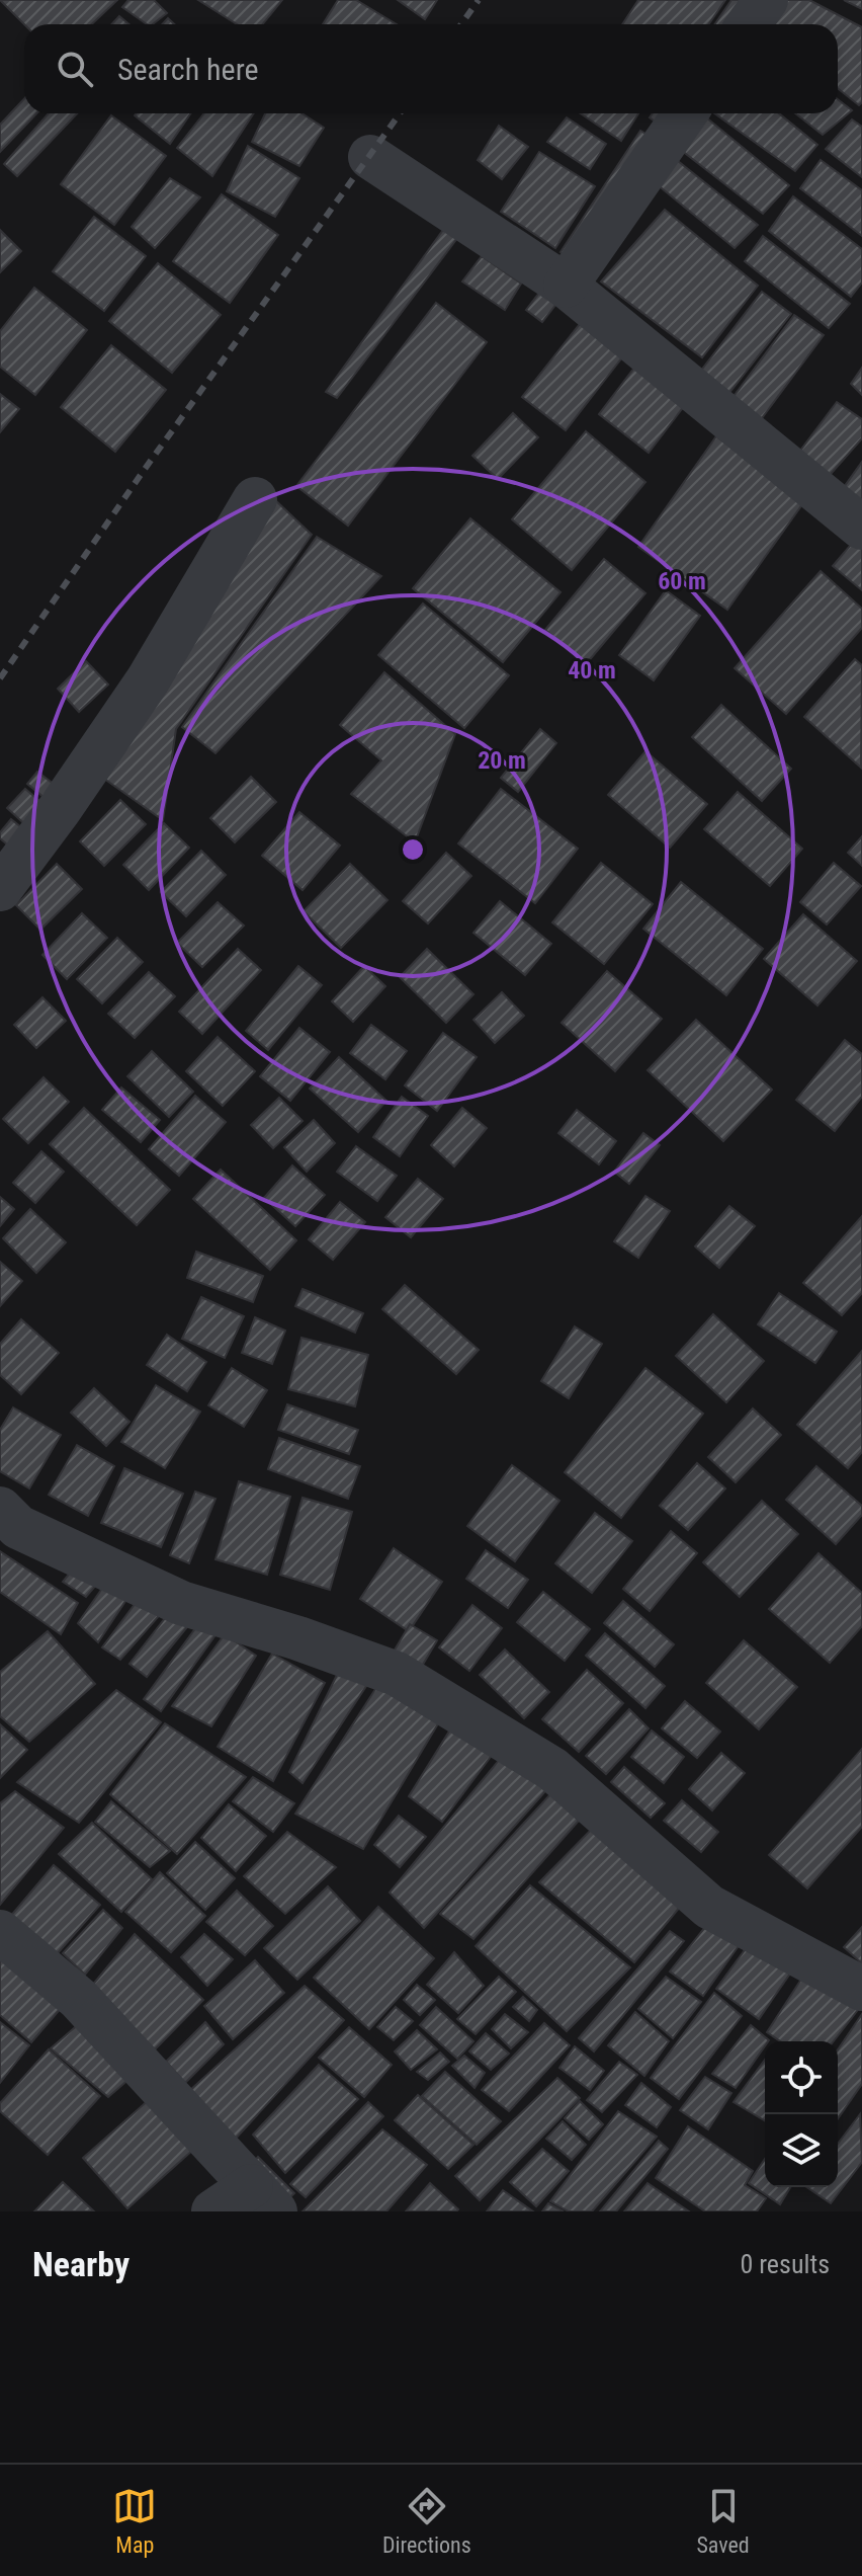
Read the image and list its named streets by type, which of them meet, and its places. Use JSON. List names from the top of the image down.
{
  "page": {
    "search": "Search here",
    "heading": ["Nearby", "0 results"],
    "nav": ["Map", "Directions", "Saved"]
  },
  "rings": ["60 m", "40 m", "20 m"]
}
